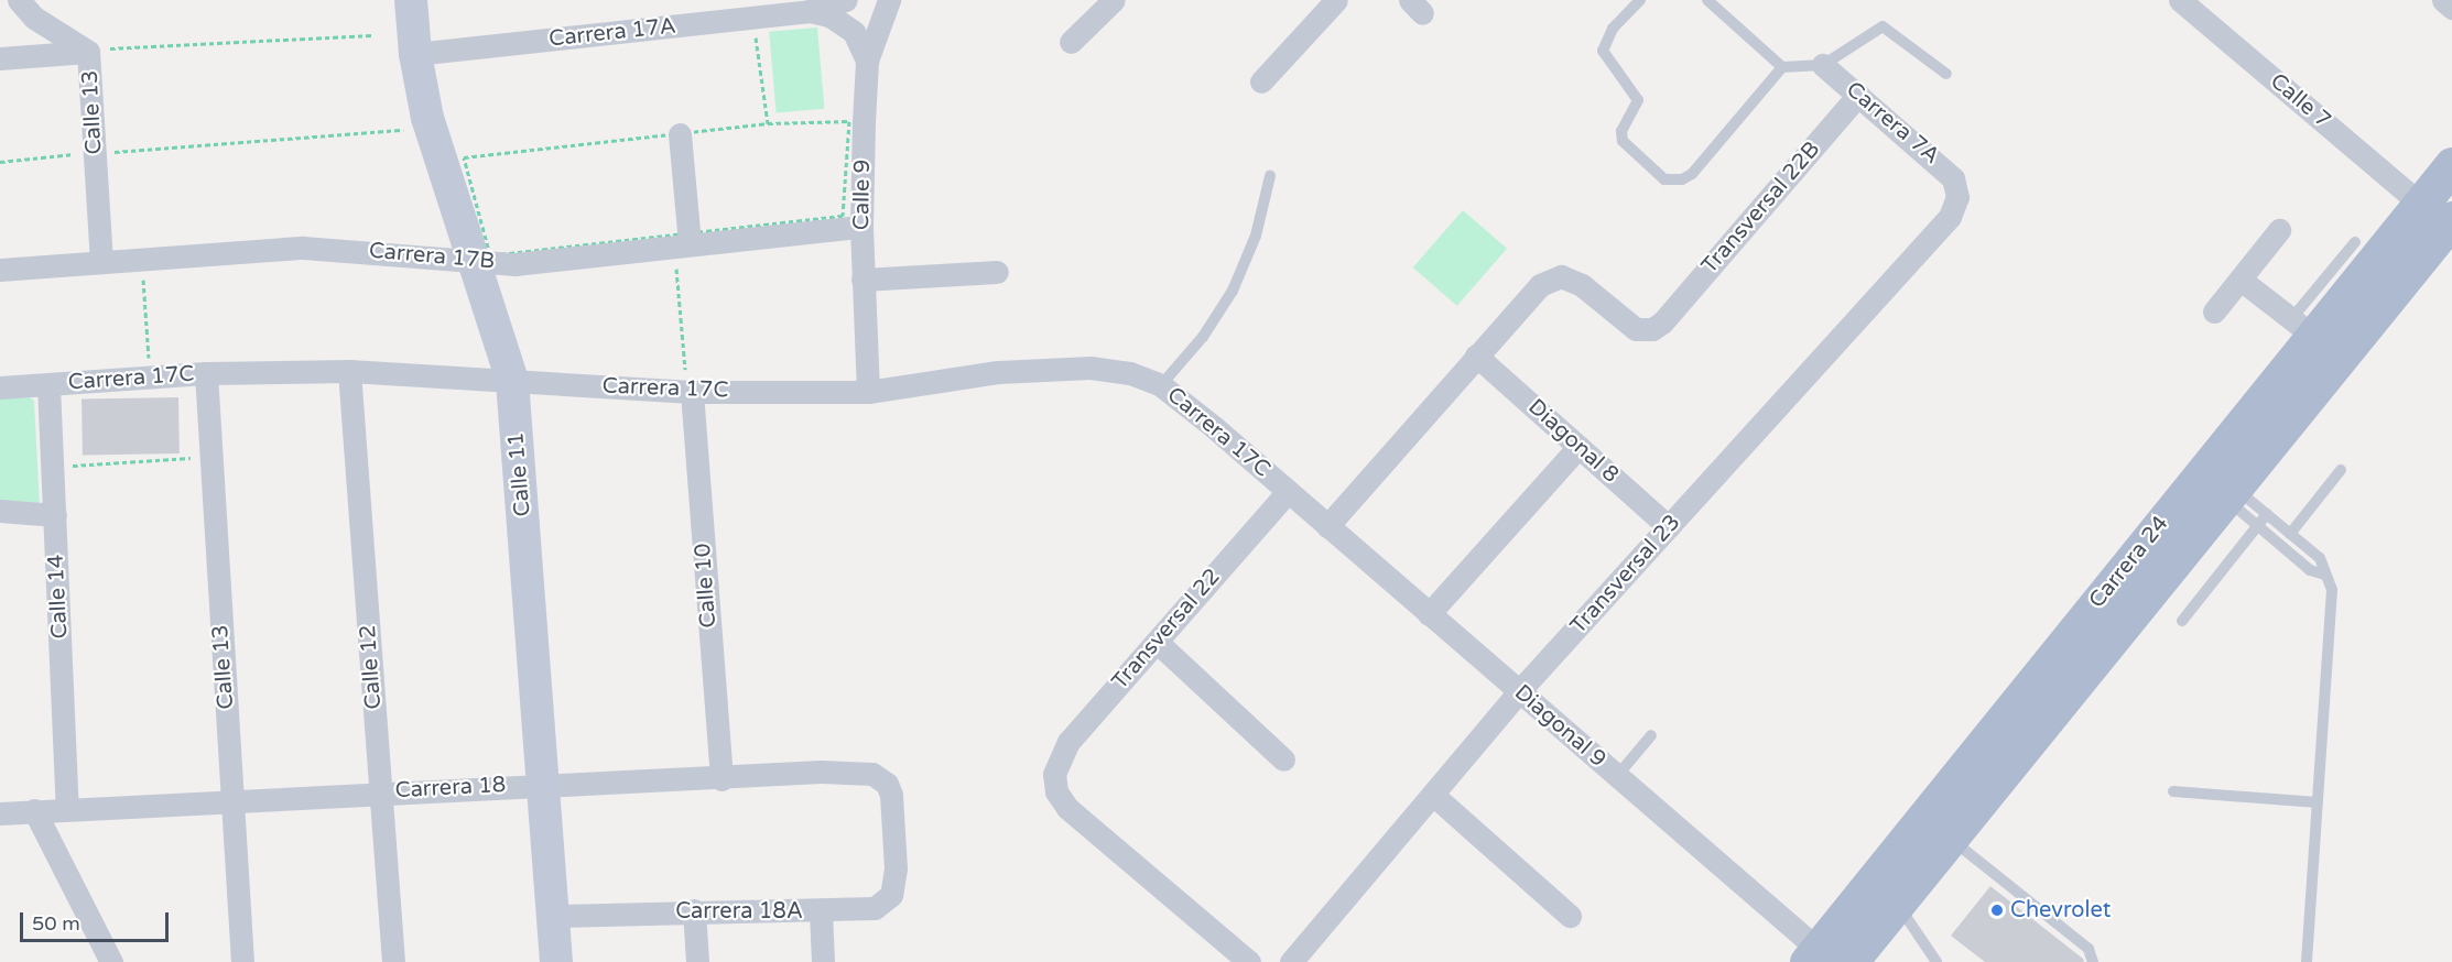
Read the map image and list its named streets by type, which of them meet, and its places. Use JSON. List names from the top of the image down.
{
  "streets": {
    "main road": ["Carrera 24"],
    "street": [
      "Carrera 17A",
      "Calle 7",
      "Calle 13",
      "Carrera 7A",
      "Calle 9",
      "Transversal 22B",
      "Carrera 17B",
      "Carrera 17C",
      "Diagonal 8",
      "Calle 11",
      "Transversal 23",
      "Calle 10",
      "Calle 14",
      "Transversal 22",
      "Calle 12",
      "Diagonal 9",
      "Carrera 18",
      "Carrera 18A"
    ]
  },
  "crossings": [
    ["Carrera 17A", "Calle 9"],
    ["Carrera 17A", "Calle 11"],
    ["Calle 7", "Carrera 24"],
    ["Calle 13", "Carrera 17B"],
    ["Calle 13", "Carrera 17C"],
    ["Calle 13", "Carrera 18"],
    ["Carrera 7A", "Transversal 22B"],
    ["Carrera 7A", "Transversal 23"],
    ["Calle 9", "Carrera 17B"],
    ["Calle 9", "Carrera 17C"],
    ["Transversal 22B", "Diagonal 8"],
    ["Carrera 17B", "Calle 11"],
    ["Carrera 17C", "Calle 11"],
    ["Carrera 17C", "Calle 10"],
    ["Carrera 17C", "Calle 14"],
    ["Carrera 17C", "Transversal 22"],
    ["Carrera 17C", "Calle 12"],
    ["Carrera 17C", "Diagonal 9"],
    ["Diagonal 8", "Transversal 23"],
    ["Calle 11", "Carrera 18"],
    ["Calle 11", "Carrera 18A"],
    ["Carrera 24", "Diagonal 9"],
    ["Transversal 23", "Diagonal 9"],
    ["Calle 10", "Carrera 18"],
    ["Calle 14", "Carrera 18"],
    ["Transversal 22", "Diagonal 9"],
    ["Calle 12", "Carrera 18"],
    ["Carrera 18", "Carrera 18A"]
  ],
  "places": ["Chevrolet"],
  "scale_bar": "50 m"
}
